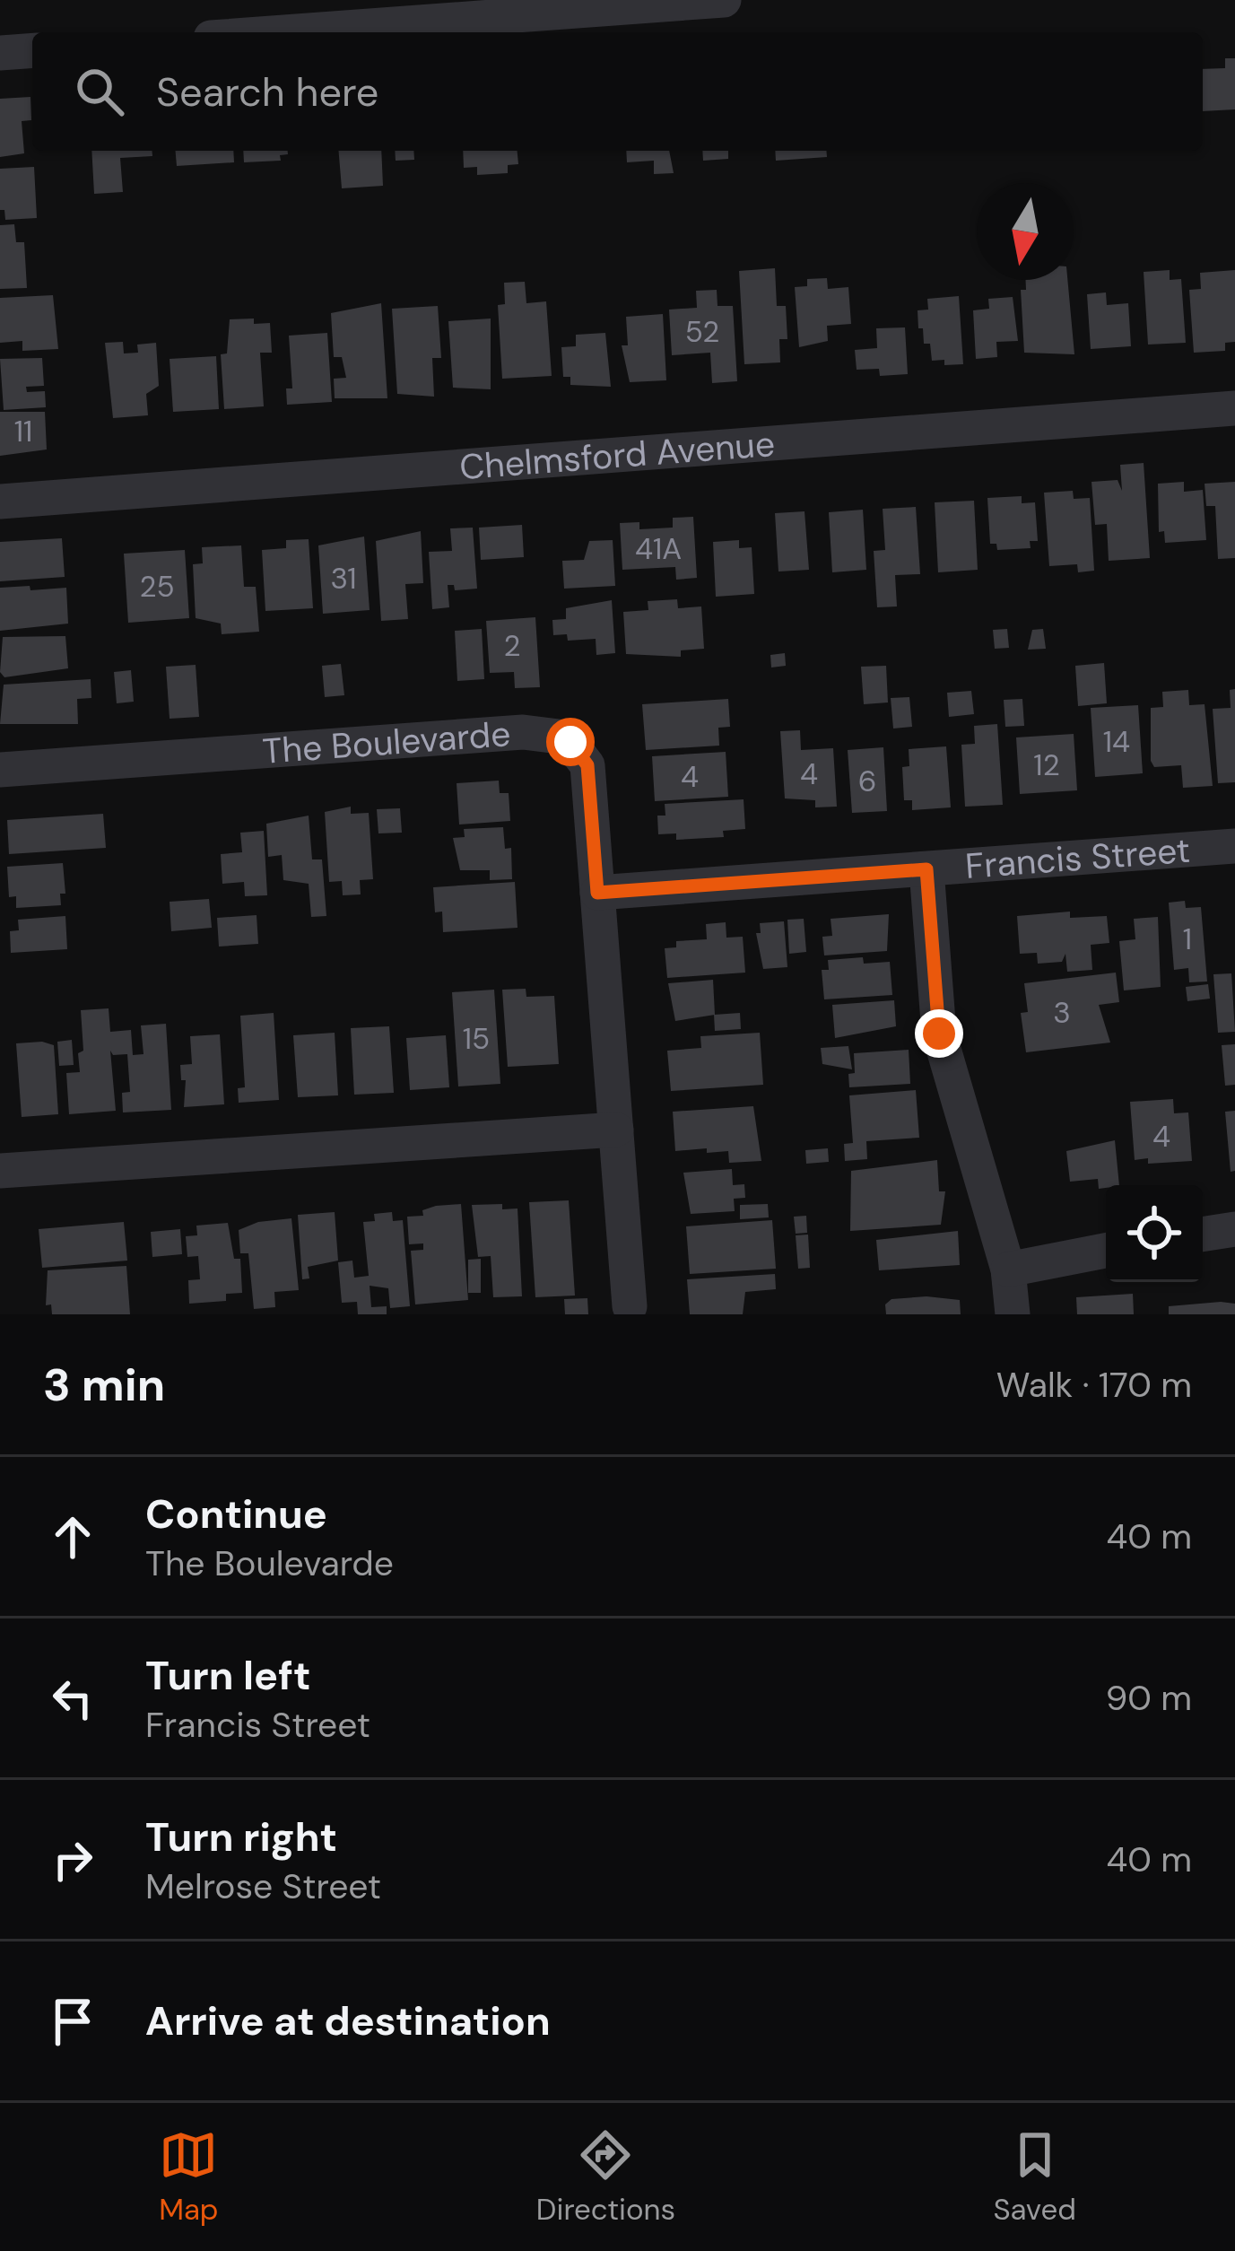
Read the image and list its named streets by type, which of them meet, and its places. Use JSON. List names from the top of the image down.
{
  "streets": {
    "street": ["Chelmsford Avenue", "The Boulevarde", "Francis Street"]
  },
  "crossings": [
    ["The Boulevarde", "Francis Street"]
  ],
  "house_numbers": [
    "52",
    "11",
    "41A",
    "31",
    "25",
    "2",
    "14",
    "12",
    "4",
    "4",
    "6",
    "1",
    "3",
    "15",
    "4"
  ],
  "north": "bottom",
  "page": {
    "search": "Search here",
    "heading": ["3 min", "Walk · 170 m"],
    "list": [
      ["Continue", "The Boulevarde", "40 m"],
      ["Turn left", "Francis Street", "90 m"],
      ["Turn right", "Melrose Street", "40 m"],
      "Arrive at destination"
    ],
    "nav": ["Map", "Directions", "Saved"]
  }
}
